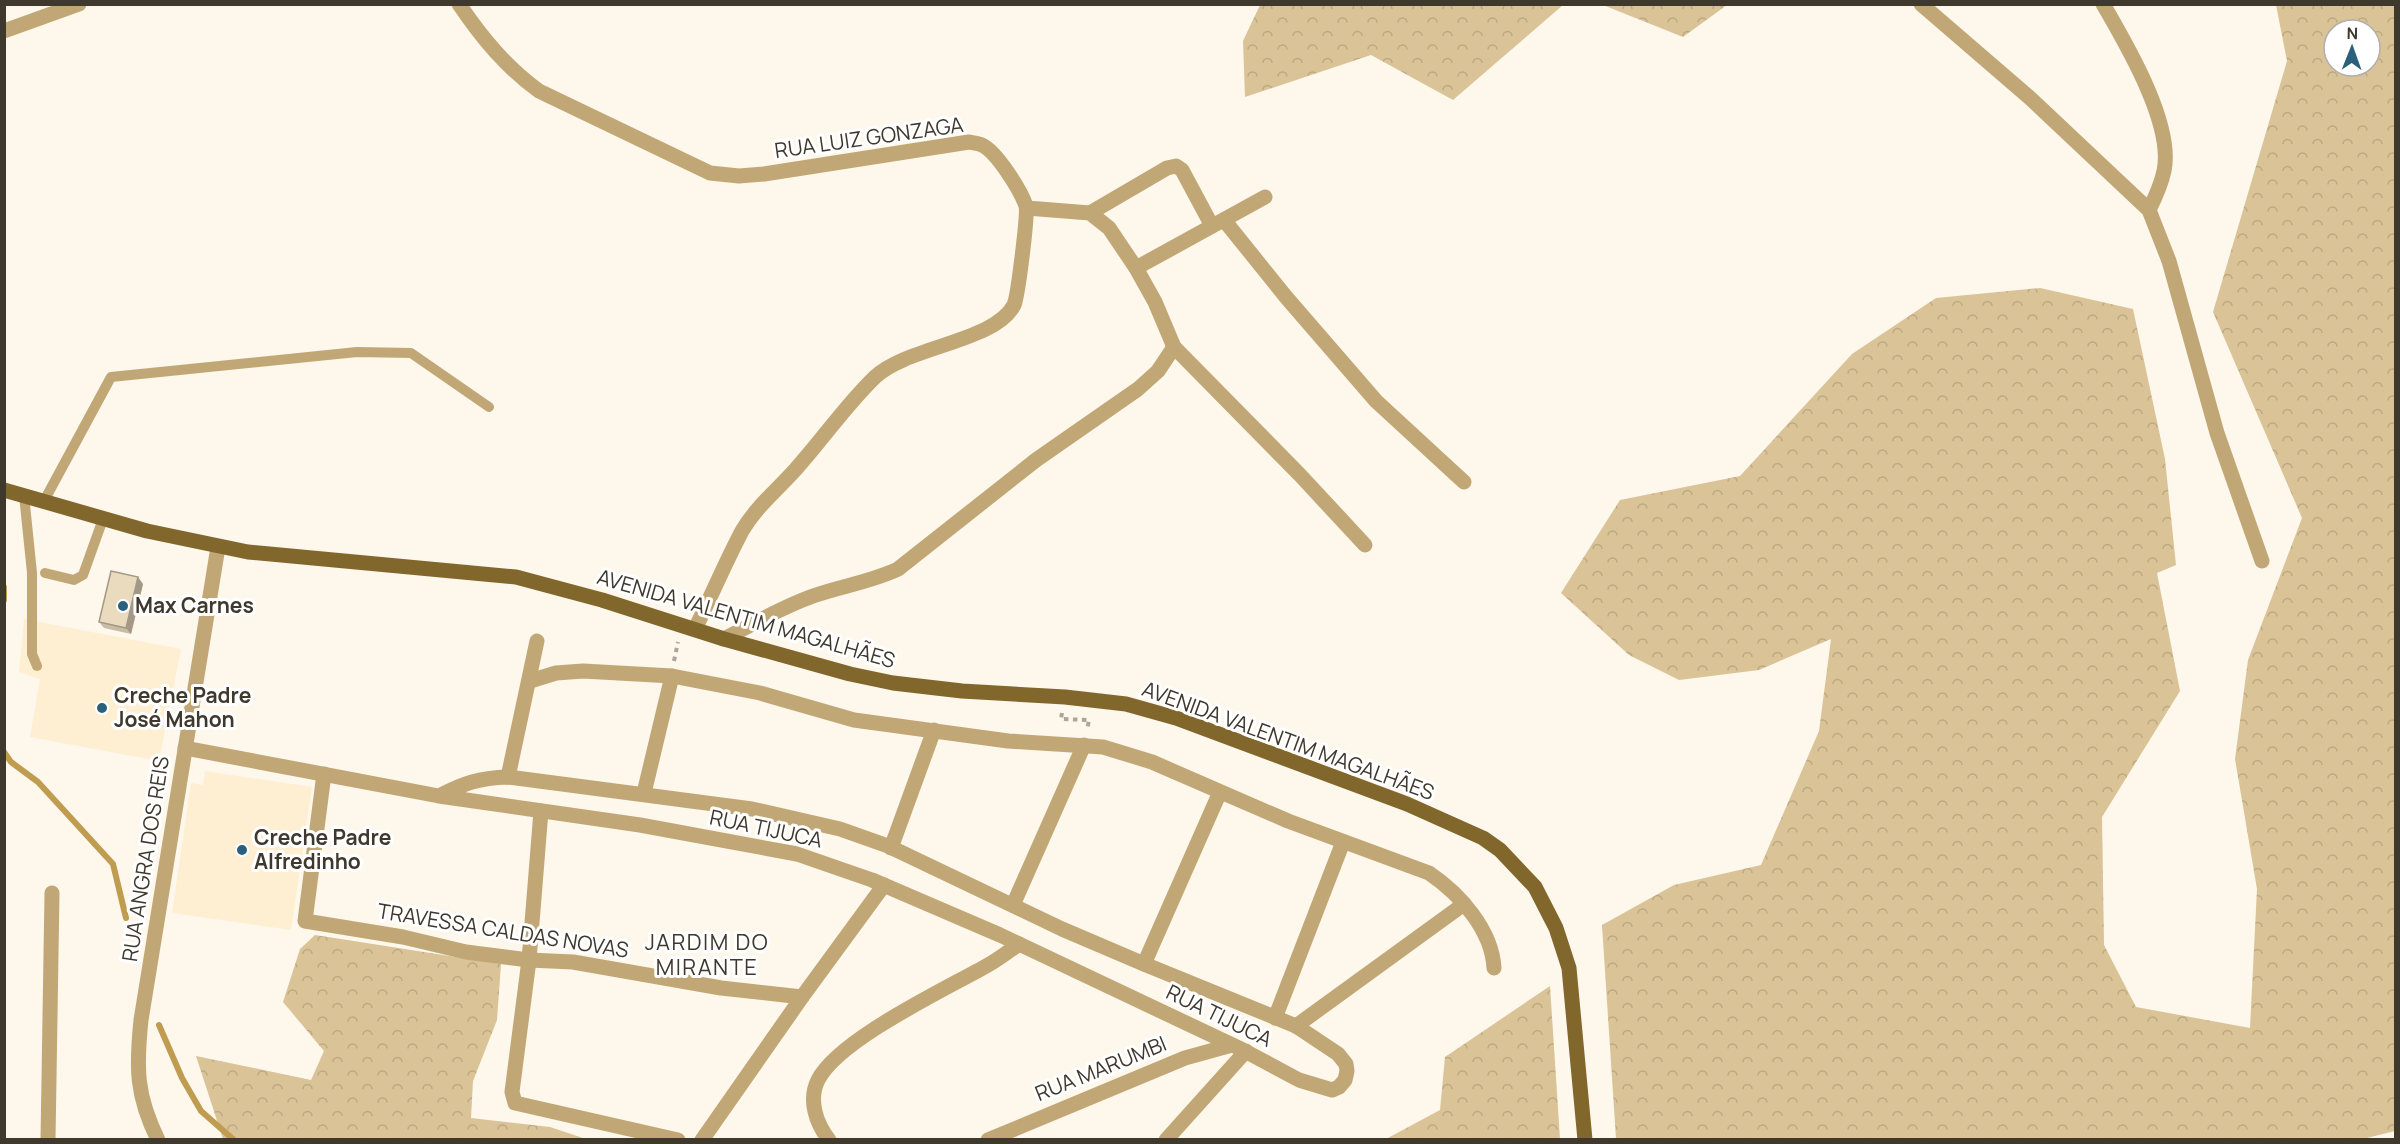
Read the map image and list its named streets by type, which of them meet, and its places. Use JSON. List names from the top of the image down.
{
  "streets": {
    "main road": ["AVENIDA VALENTIM MAGALHÃES"],
    "street": [
      "RUA LUIZ GONZAGA",
      "RUA TIJUCA",
      "RUA ANGRA DOS REIS",
      "TRAVESSA CALDAS NOVAS",
      "RUA MARUMBI"
    ]
  },
  "crossings": [
    ["AVENIDA VALENTIM MAGALHÃES", "RUA ANGRA DOS REIS"],
    ["RUA TIJUCA", "RUA ANGRA DOS REIS"],
    ["RUA TIJUCA", "TRAVESSA CALDAS NOVAS"],
    ["RUA TIJUCA", "RUA MARUMBI"]
  ],
  "districts": ["JARDIM DO MIRANTE"],
  "places": ["Max Carnes", "Creche Padre José Mahon", "Creche Padre Alfredinho"],
  "north": "top"
}
